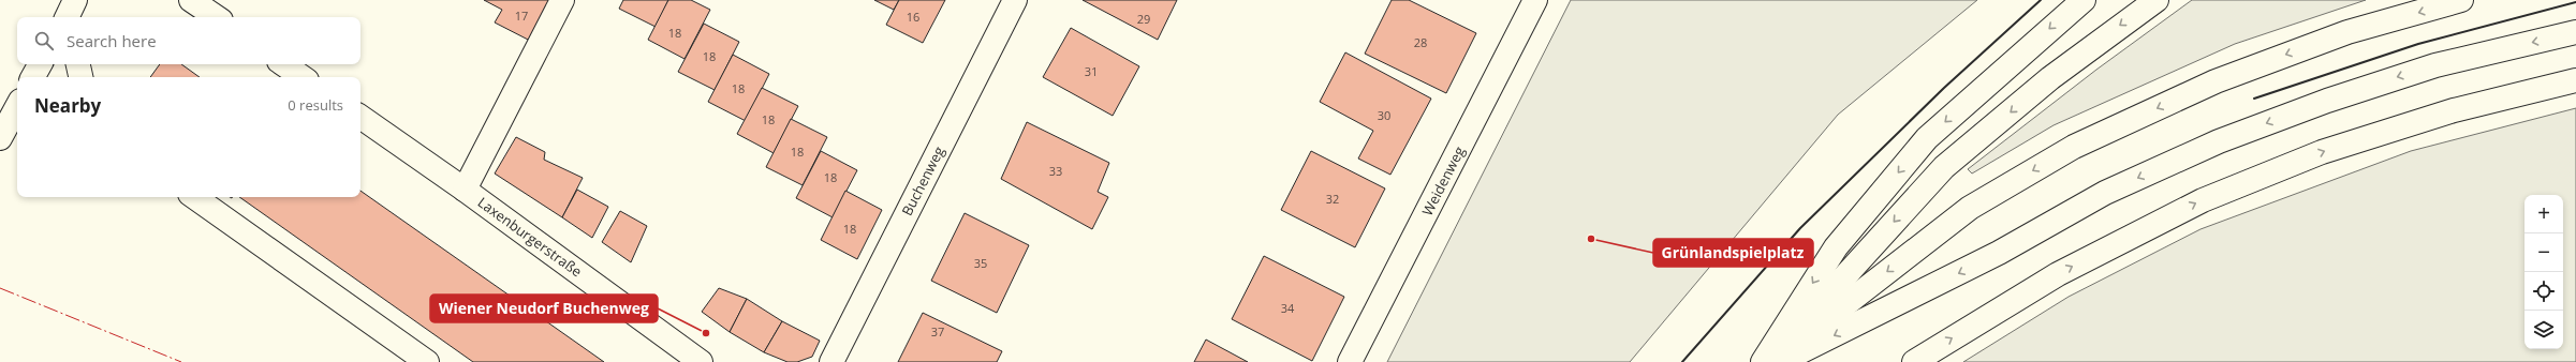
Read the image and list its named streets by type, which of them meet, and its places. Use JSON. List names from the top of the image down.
{
  "streets": {
    "main road": ["Buchenweg", "Weidenweg", "Laxenburgerstraße"]
  },
  "places": ["Grünlandspielplatz", "Wiener Neudorf Buchenweg"],
  "house_numbers": [
    "17",
    "16",
    "29",
    "18",
    "28",
    "18",
    "31",
    "18",
    "30",
    "18",
    "18",
    "33",
    "18",
    "32",
    "18",
    "35",
    "34",
    "37"
  ],
  "page": {
    "search": "Search here",
    "heading": ["Nearby", "0 results"],
    "map_buttons": ["+", "−"]
  }
}
